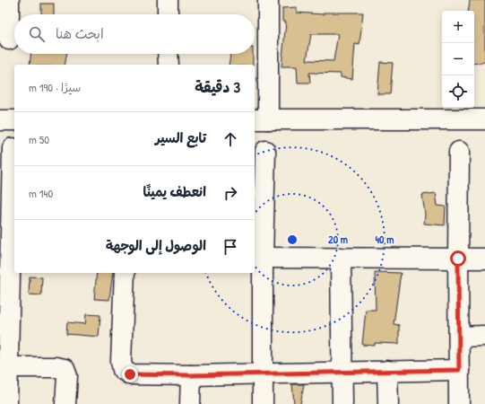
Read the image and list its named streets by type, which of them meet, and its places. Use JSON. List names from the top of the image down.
{
  "page": {
    "map_buttons": ["+", "−"],
    "search": "ابحث هنا",
    "heading": ["3 دقيقة", "سيرًا · 190 m"],
    "list": [
      ["تابع السير", "50 m"],
      ["انعطف يمينًا", "140 m"],
      "الوصول إلى الوجهة"
    ]
  },
  "rings": ["20 m", "40 m"]
}
